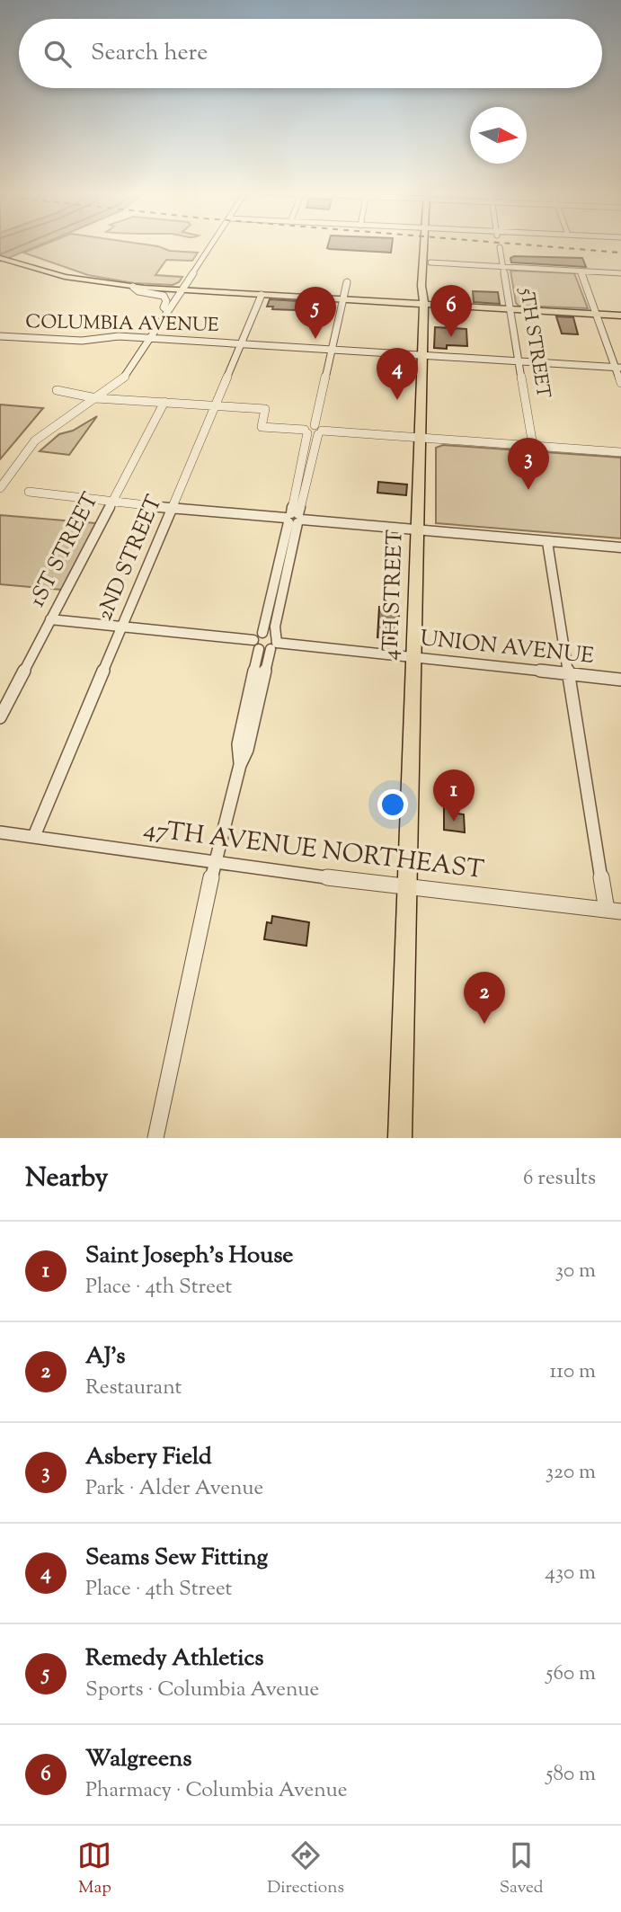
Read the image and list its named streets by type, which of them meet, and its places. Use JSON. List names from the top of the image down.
{
  "streets": {
    "main road": ["4TH STREET"],
    "street": [
      "COLUMBIA AVENUE",
      "5TH STREET",
      "1ST STREET",
      "2ND STREET",
      "UNION AVENUE",
      "47TH AVENUE NORTHEAST"
    ]
  },
  "crossings": [
    ["COLUMBIA AVENUE", "5TH STREET"],
    ["COLUMBIA AVENUE", "2ND STREET"],
    ["COLUMBIA AVENUE", "4TH STREET"],
    ["1ST STREET", "UNION AVENUE"],
    ["2ND STREET", "UNION AVENUE"],
    ["2ND STREET", "47TH AVENUE NORTHEAST"],
    ["4TH STREET", "UNION AVENUE"],
    ["4TH STREET", "47TH AVENUE NORTHEAST"]
  ],
  "north": "right",
  "page": {
    "search": "Search here",
    "pins": [
      "6",
      "5",
      "4",
      "3",
      "1",
      "2"
    ],
    "heading": ["Nearby", "6 results"],
    "list": [
      {
        "mark": "1",
        "name": "Saint Joseph's House",
        "note": "Place · 4th Street",
        "value": "30 m"
      },
      {
        "mark": "2",
        "name": "AJ's",
        "note": "Restaurant",
        "value": "110 m"
      },
      {
        "mark": "3",
        "name": "Asbery Field",
        "note": "Park · Alder Avenue",
        "value": "320 m"
      },
      {
        "mark": "4",
        "name": "Seams Sew Fitting",
        "note": "Place · 4th Street",
        "value": "430 m"
      },
      {
        "mark": "5",
        "name": "Remedy Athletics",
        "note": "Sports · Columbia Avenue",
        "value": "560 m"
      },
      {
        "mark": "6",
        "name": "Walgreens",
        "note": "Pharmacy · Columbia Avenue",
        "value": "580 m"
      }
    ],
    "nav": ["Map", "Directions", "Saved"]
  }
}
